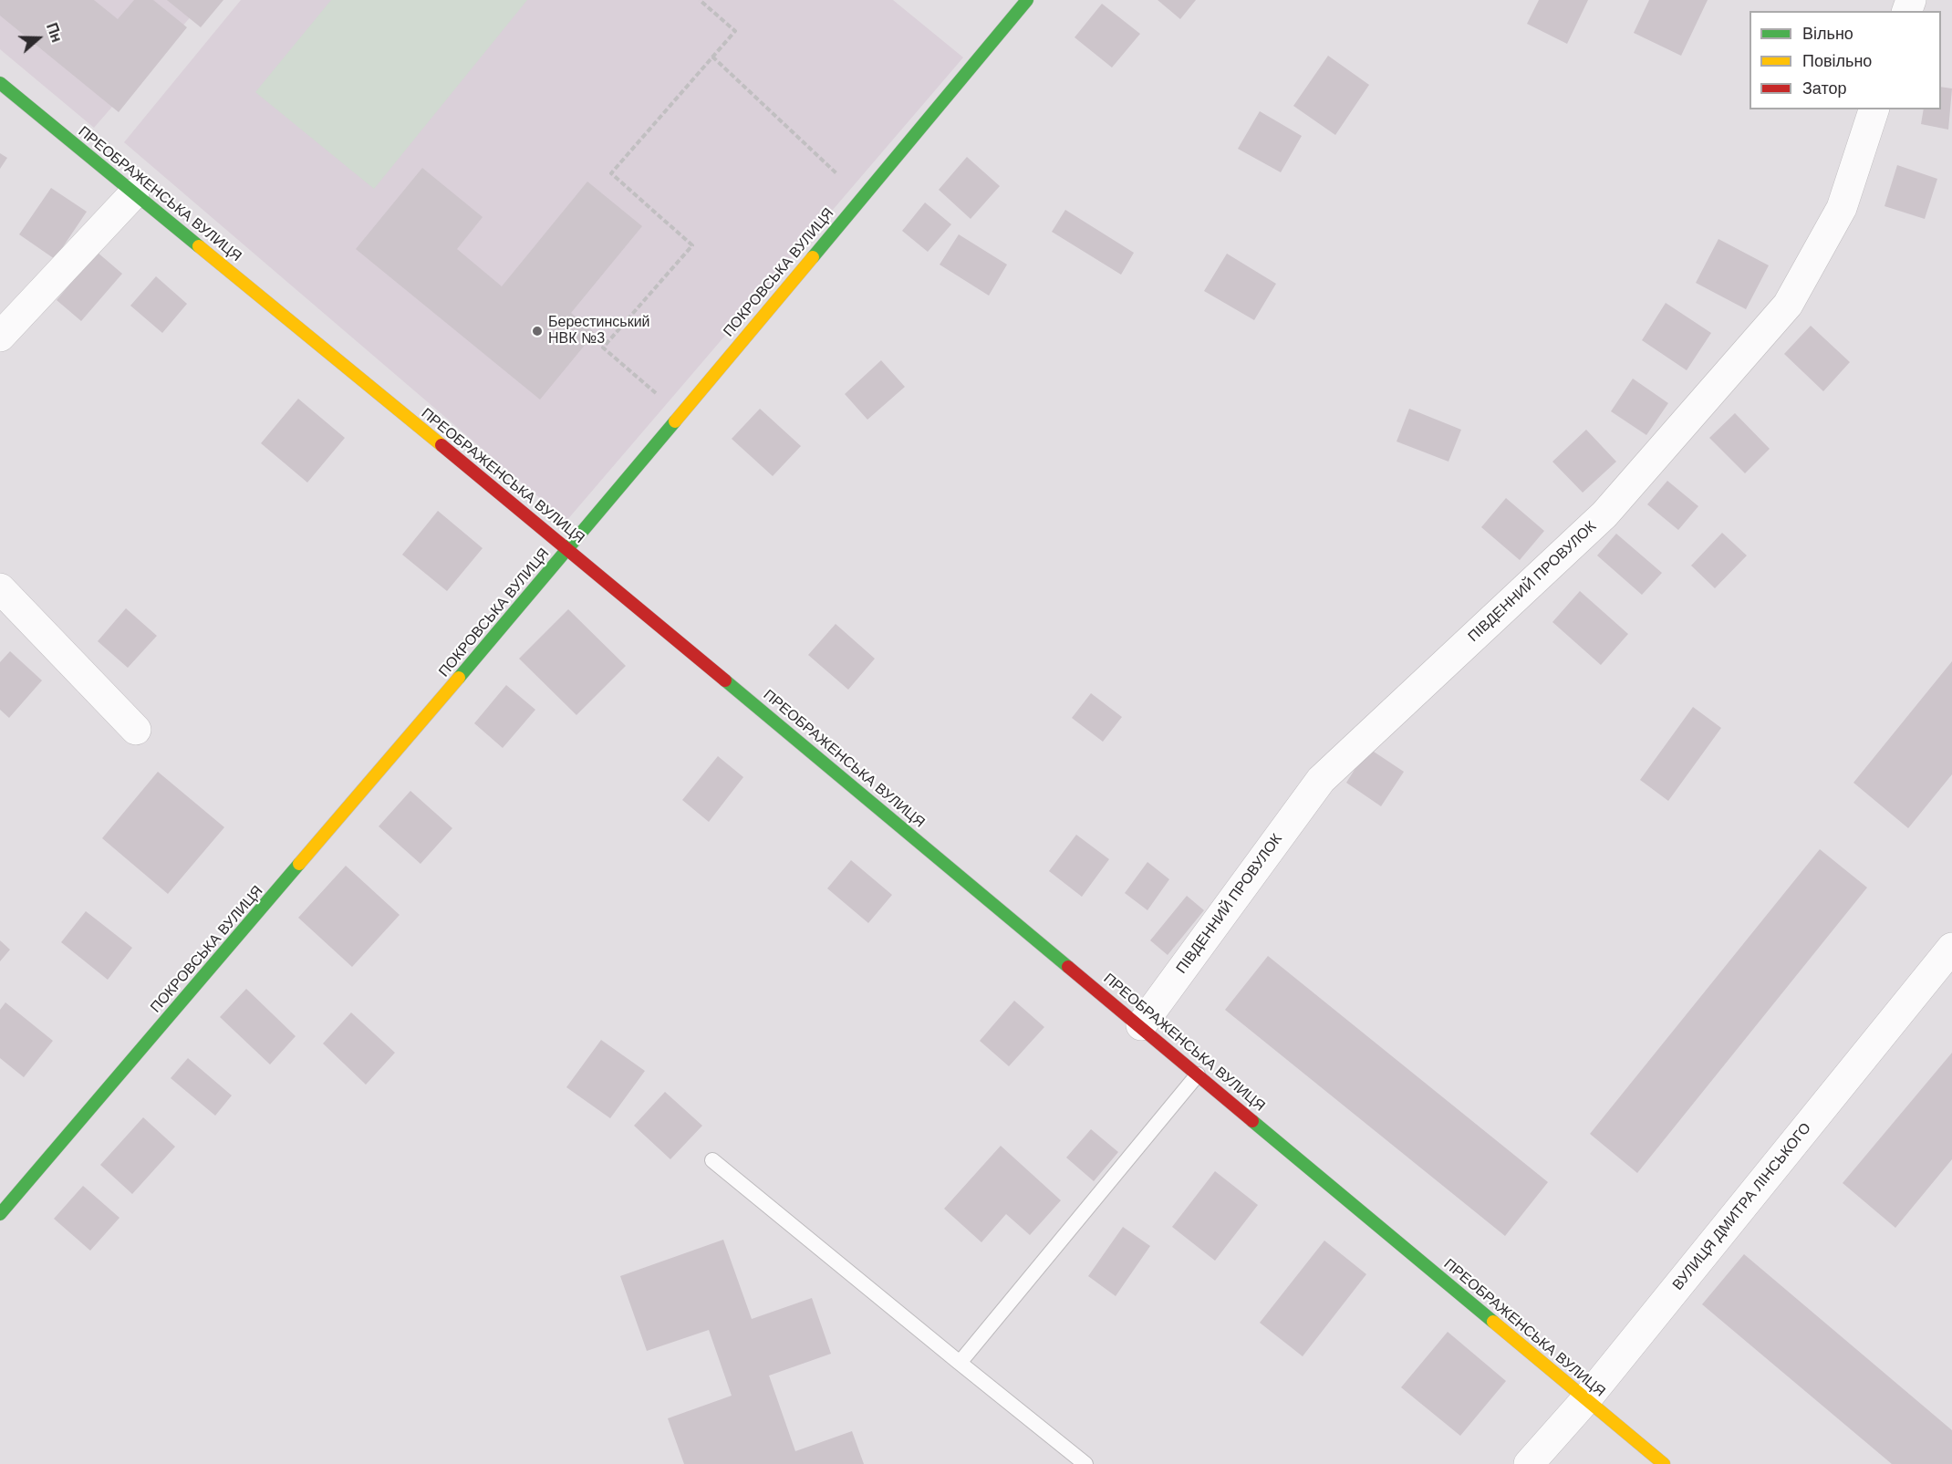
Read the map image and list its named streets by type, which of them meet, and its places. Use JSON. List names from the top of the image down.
{
  "streets": {
    "street": [
      "ПРЕОБРАЖЕНСЬКА ВУЛИЦЯ",
      "ПОКРОВСЬКА ВУЛИЦЯ",
      "ПІВДЕННИЙ ПРОВУЛОК",
      "ВУЛИЦЯ ДМИТРА ЛІНСЬКОГО"
    ]
  },
  "crossings": [
    ["ПРЕОБРАЖЕНСЬКА ВУЛИЦЯ", "ПОКРОВСЬКА ВУЛИЦЯ"],
    ["ПРЕОБРАЖЕНСЬКА ВУЛИЦЯ", "ПІВДЕННИЙ ПРОВУЛОК"],
    ["ПРЕОБРАЖЕНСЬКА ВУЛИЦЯ", "ВУЛИЦЯ ДМИТРА ЛІНСЬКОГО"]
  ],
  "places": ["Берестинський НВК №3"],
  "legend": ["Вільно", "Повільно", "Затор"],
  "north": "right"
}
